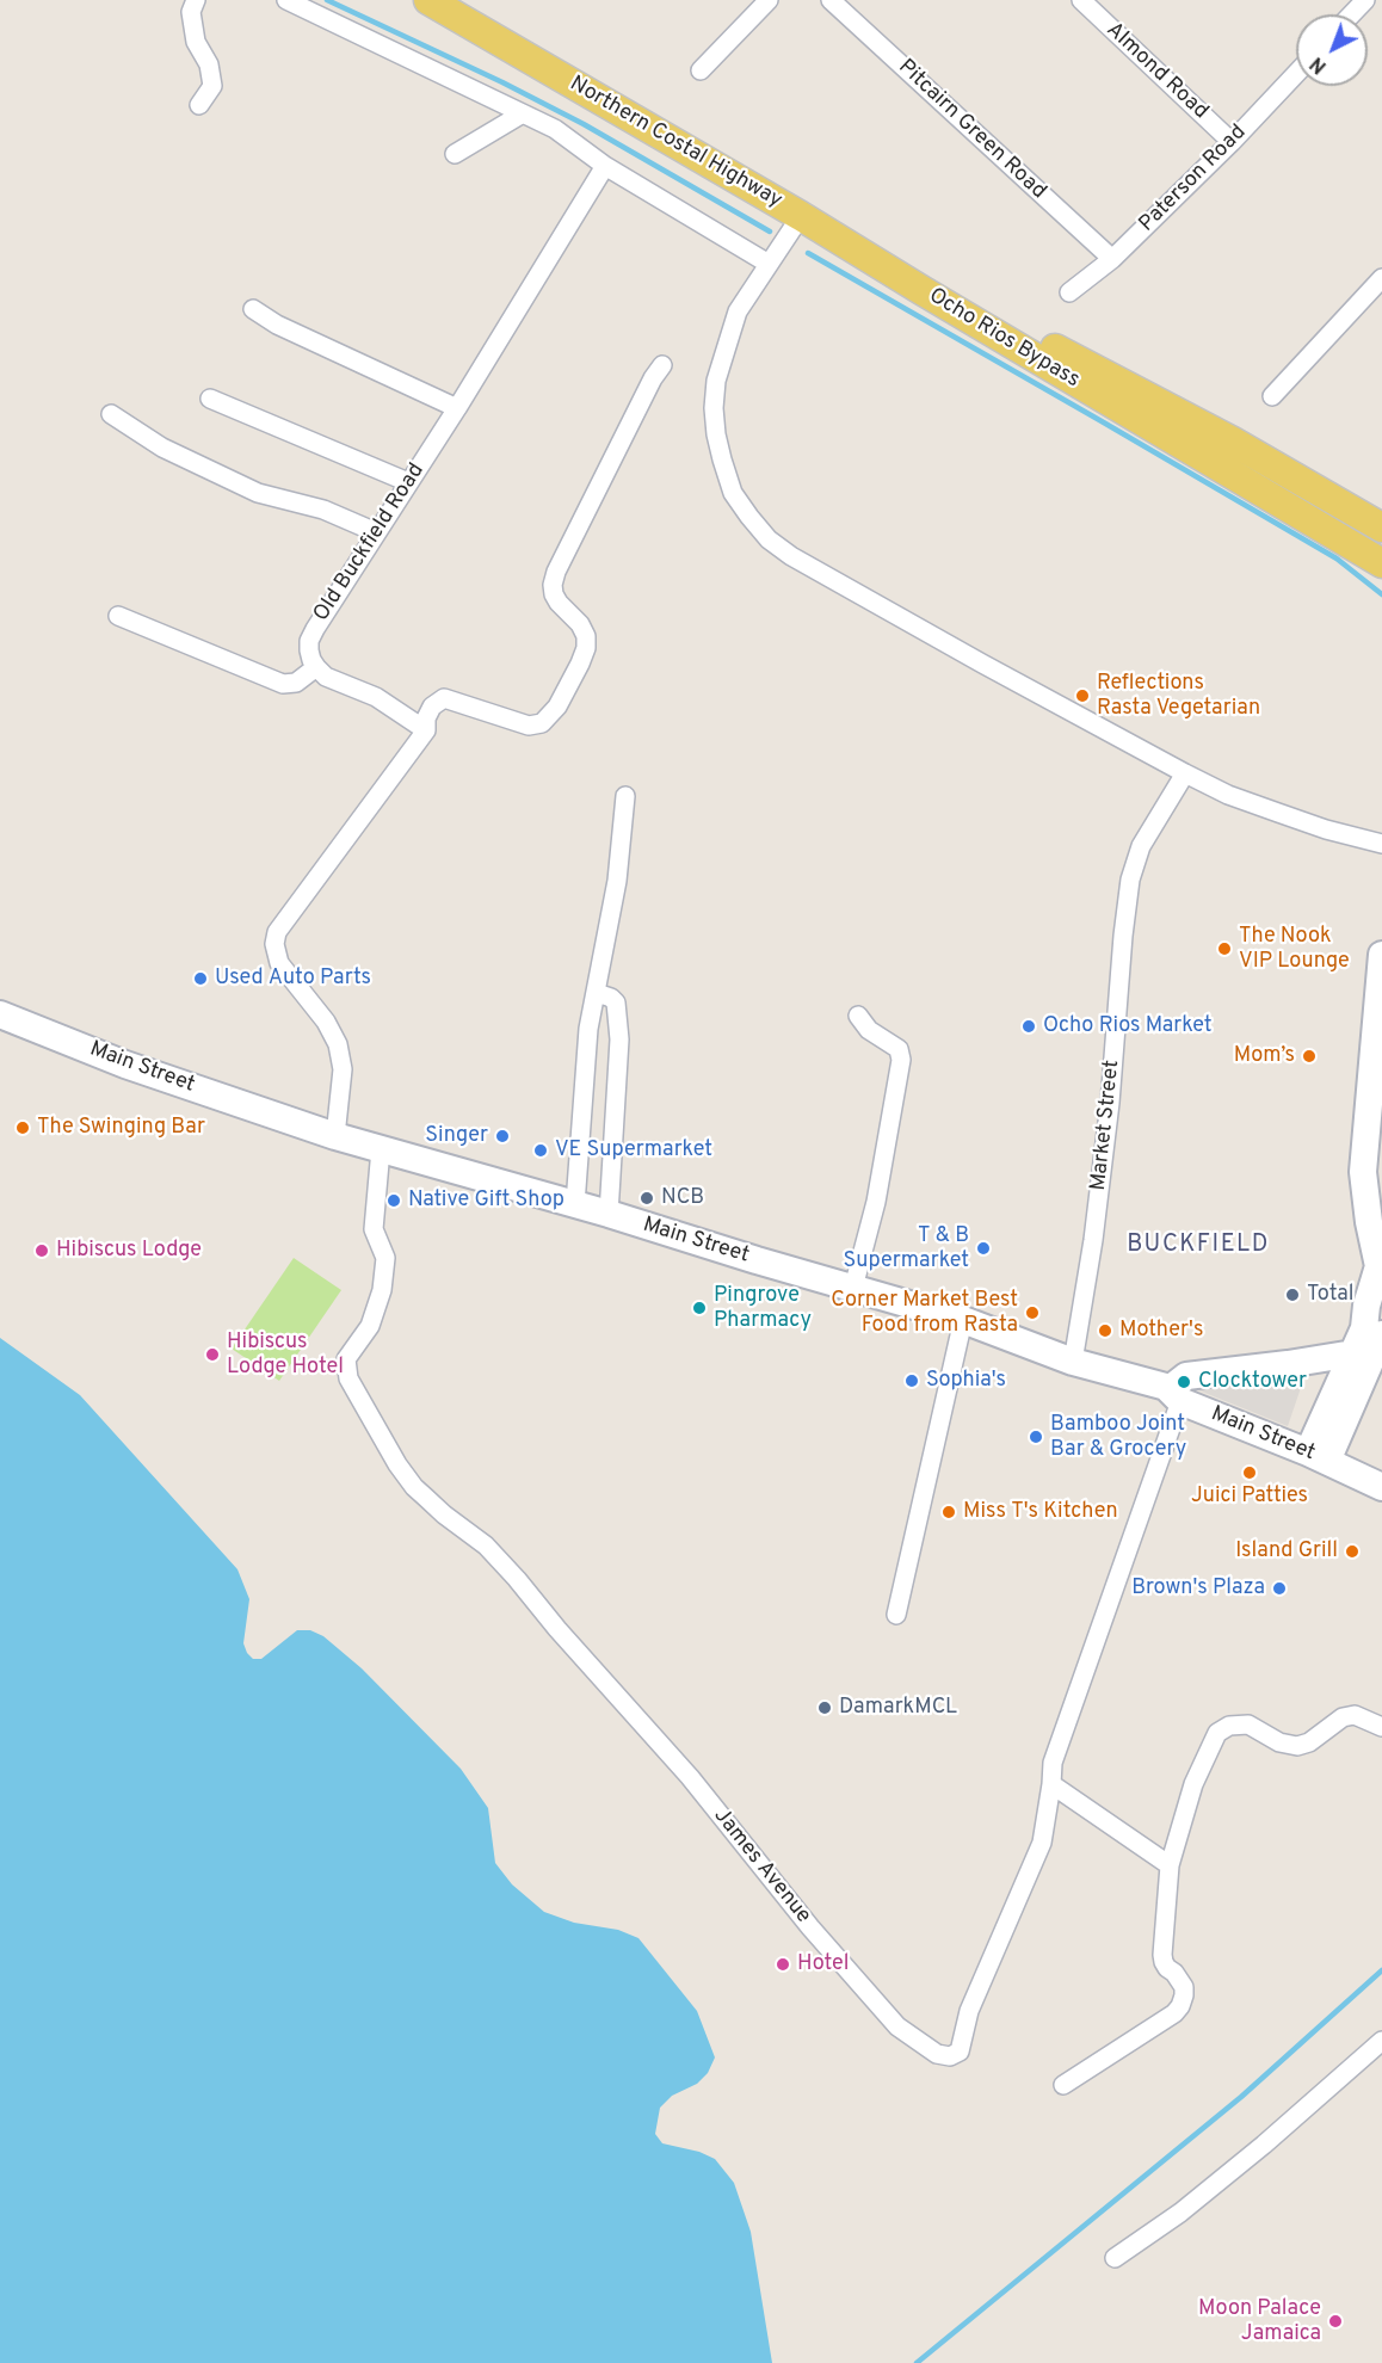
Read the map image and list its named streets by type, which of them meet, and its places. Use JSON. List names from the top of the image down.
{
  "streets": {
    "main road": ["Northern Costal Highway", "Ocho Rios Bypass"],
    "street": [
      "Almond Road",
      "Pitcairn Green Road",
      "Paterson Road",
      "Old Buckfield Road",
      "Main Street",
      "Market Street",
      "James Avenue"
    ]
  },
  "crossings": [
    ["Almond Road", "Paterson Road"],
    ["Pitcairn Green Road", "Paterson Road"],
    ["Northern Costal Highway", "Ocho Rios Bypass"],
    ["Main Street", "Market Street"],
    ["Main Street", "James Avenue"]
  ],
  "districts": ["BUCKFIELD"],
  "places": [
    "Reflections Rasta Vegetarian",
    "The Nook VIP Lounge",
    "Used Auto Parts",
    "Ocho Rios Market",
    "Mom’s",
    "The Swinging Bar",
    "Singer",
    "VE Supermarket",
    "NCB",
    "Native Gift Shop",
    "T & B Supermarket",
    "Hibiscus Lodge",
    "Total",
    "Pingrove Pharmacy",
    "Corner Market Best Food from Rasta",
    "Mother's",
    "Hibiscus Lodge Hotel",
    "Sophia's",
    "Clocktower",
    "Bamboo Joint Bar & Grocery",
    "Juici Patties",
    "Miss T's Kitchen",
    "Island Grill",
    "Brown's Plaza",
    "DamarkMCL",
    "Hotel",
    "Moon Palace Jamaica"
  ],
  "north": "bottom left"
}
